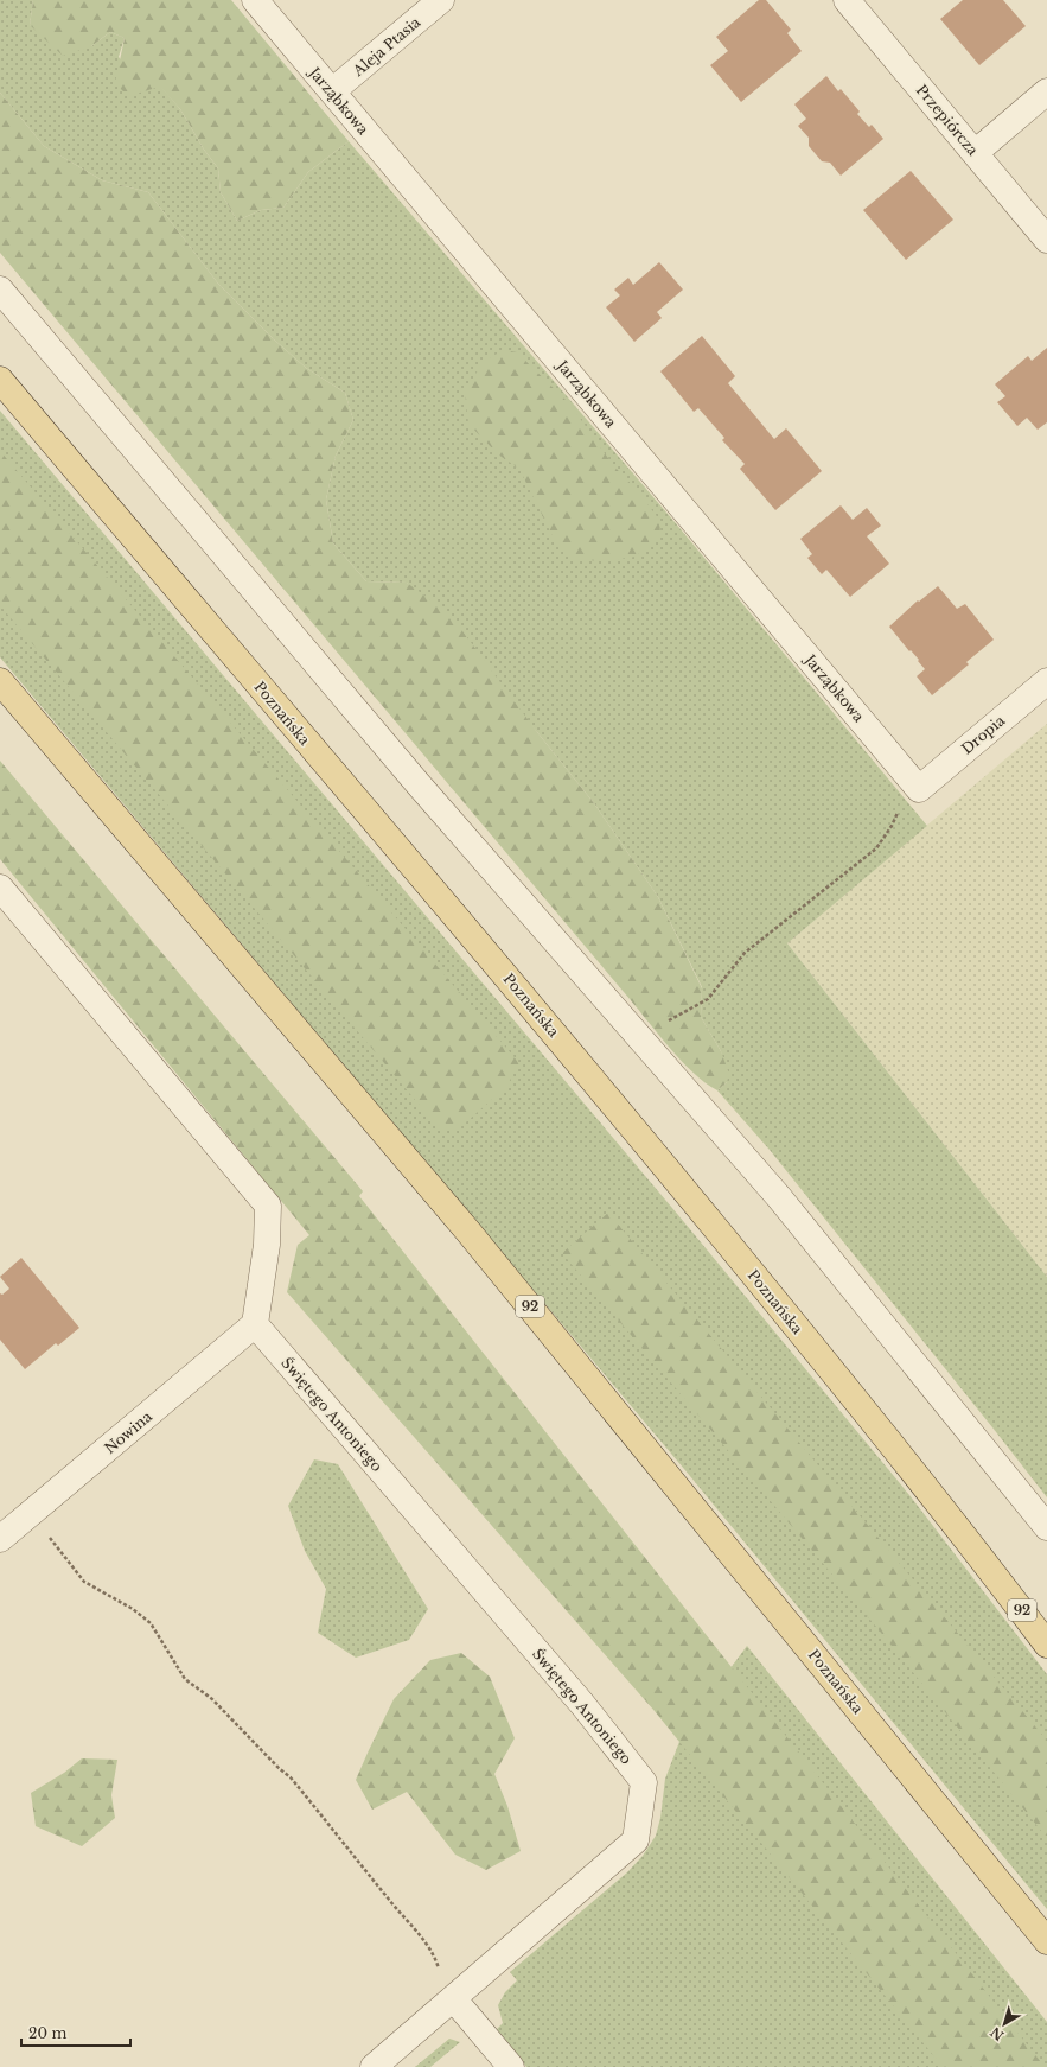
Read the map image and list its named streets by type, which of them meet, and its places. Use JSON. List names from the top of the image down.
{
  "streets": {
    "main road": ["Poznańska", "92"],
    "street": [
      "Aleja Ptasia",
      "Jarząbkowa",
      "Przepiórcza",
      "Dropia",
      "Świętego Antoniego",
      "Nowina"
    ]
  },
  "crossings": [
    ["Aleja Ptasia", "Jarząbkowa"],
    ["Jarząbkowa", "Dropia"],
    ["Świętego Antoniego", "Nowina"]
  ],
  "scale_bar": "20 m",
  "north": "bottom left"
}
